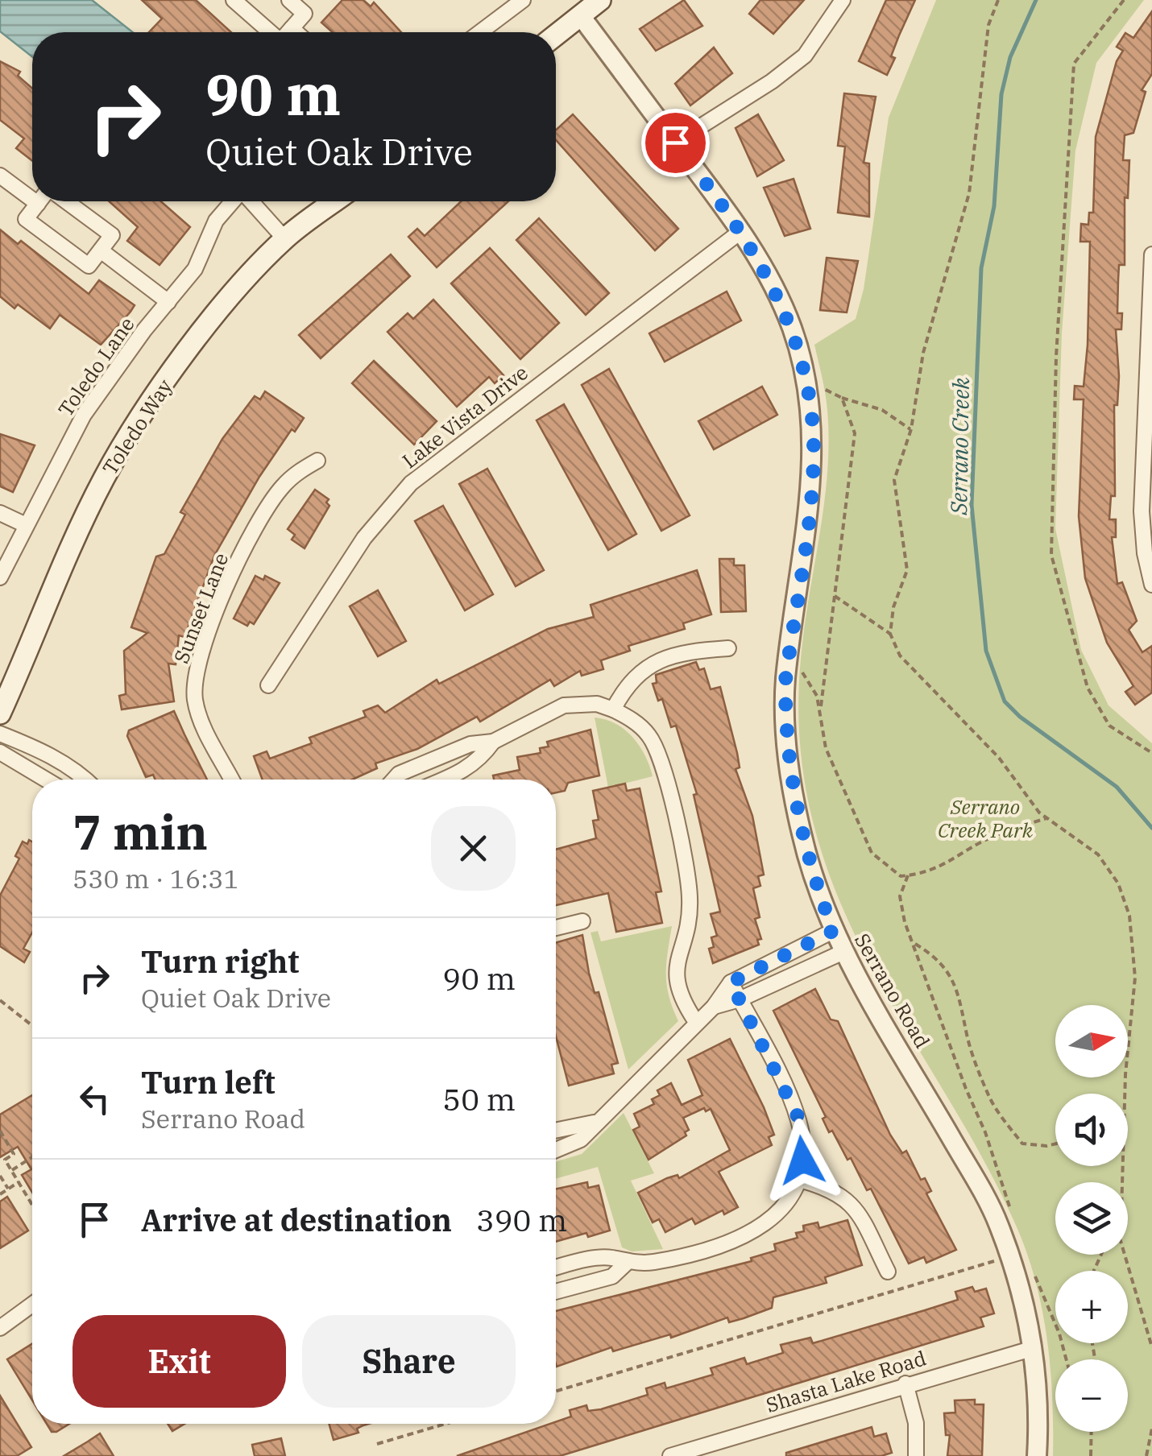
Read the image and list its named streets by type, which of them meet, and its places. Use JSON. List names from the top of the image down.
{
  "streets": {
    "main road": ["Toledo Way"],
    "street": [
      "Toledo Lane",
      "Lake Vista Drive",
      "Sunset Lane",
      "Serrano Road",
      "Shasta Lake Road"
    ]
  },
  "crossings": [
    ["Lake Vista Drive", "Serrano Road"],
    ["Serrano Road", "Shasta Lake Road"]
  ],
  "water": ["Serrano Creek"],
  "parks": ["Serrano Creek Park"],
  "north": "right",
  "page": {
    "turn": ["90 m", "Quiet Oak Drive"],
    "heading": ["7 min", "530 m · 16:31"],
    "list": [
      {
        "name": "Turn right",
        "note": "Quiet Oak Drive",
        "value": "90 m"
      },
      {
        "name": "Turn left",
        "note": "Serrano Road",
        "value": "50 m"
      },
      {
        "name": "Arrive at destination",
        "value": "390 m"
      }
    ],
    "map_buttons": ["+", "−"],
    "buttons": ["Exit", "Share"]
  }
}
